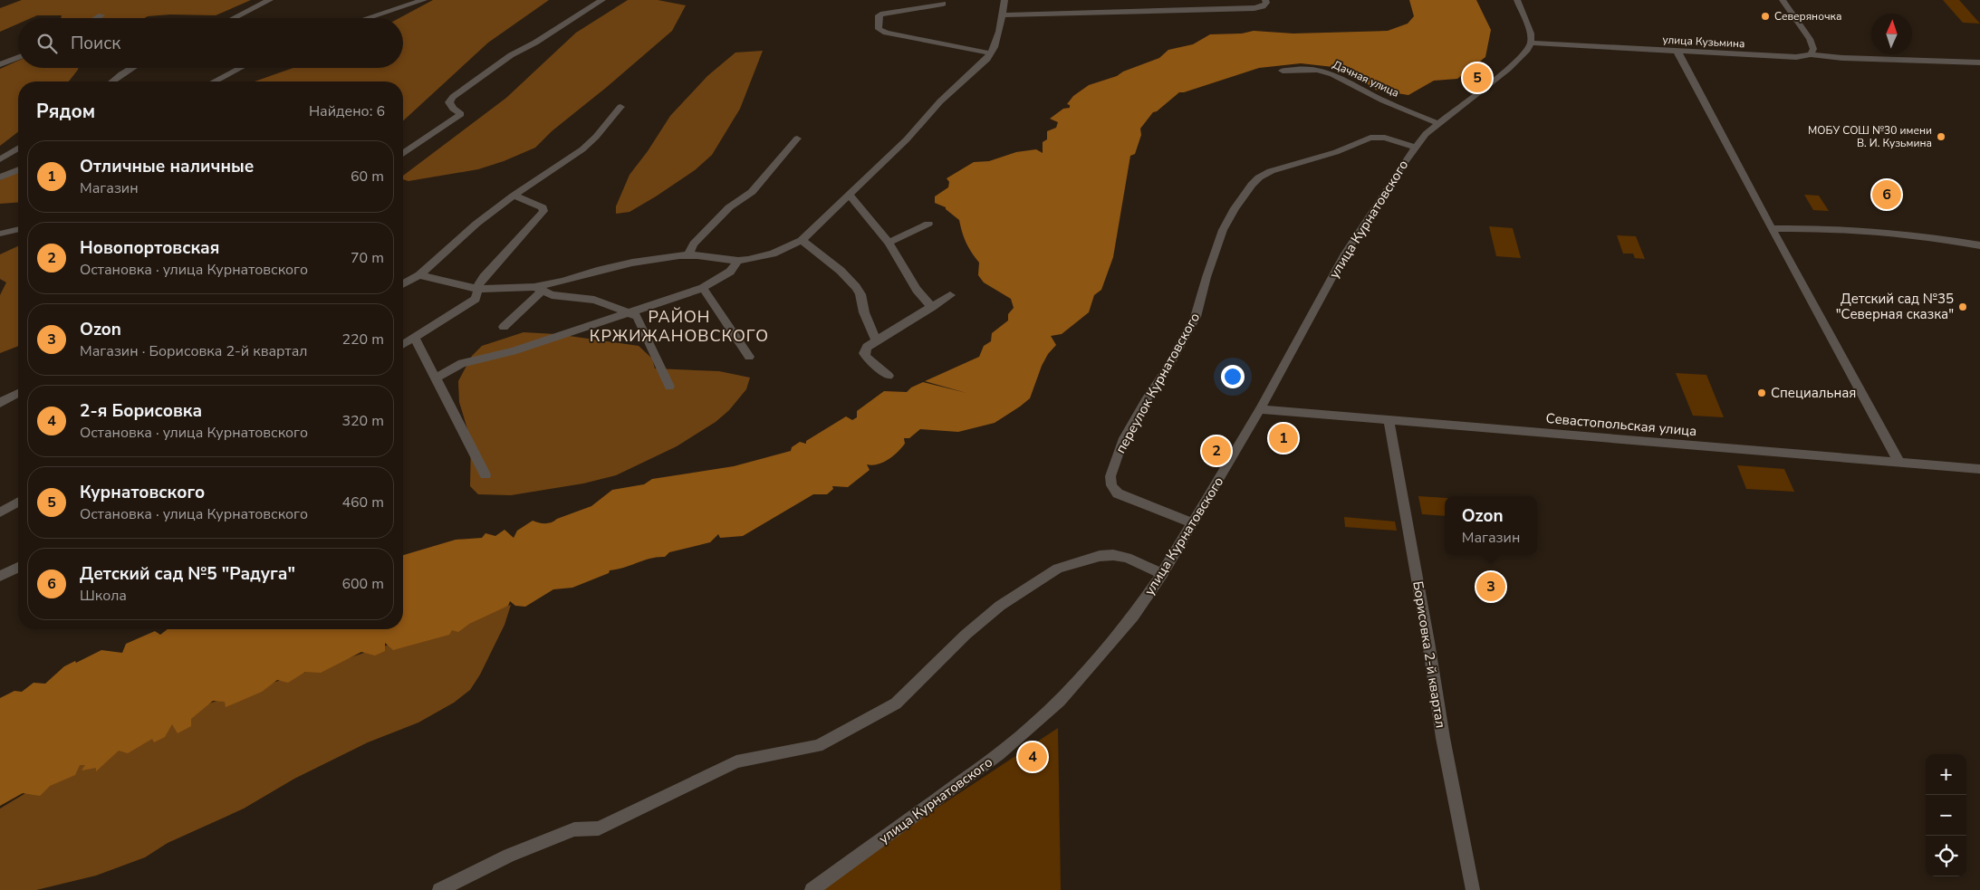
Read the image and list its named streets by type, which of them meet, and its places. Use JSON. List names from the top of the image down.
{
  "streets": {
    "street": [
      "улица Кузьмина",
      "Дачная улица",
      "улица Курнатовского",
      "переулок Курнатовского",
      "Севастопольская улица",
      "Борисовка 2-й квартал"
    ]
  },
  "crossings": [
    ["улица Кузьмина", "улица Курнатовского"],
    ["Дачная улица", "улица Курнатовского"],
    ["улица Курнатовского", "переулок Курнатовского"],
    ["улица Курнатовского", "Севастопольская улица"],
    ["Севастопольская улица", "Борисовка 2-й квартал"]
  ],
  "districts": ["РАЙОН КРЖИЖАНОВСКОГО"],
  "places": [
    "Северяночка",
    "МОБУ СОШ №30 имени В. И. Кузьмина",
    "Детский сад №35 \"Северная сказка\"",
    "Специальная"
  ],
  "north": "top",
  "page": {
    "search": "Поиск",
    "pins": [
      "5",
      "6",
      "1",
      "2",
      "3",
      "4"
    ],
    "heading": ["Рядом", "Найдено: 6"],
    "list": [
      {
        "mark": "1",
        "name": "Отличные наличные",
        "note": "Магазин",
        "value": "60 m"
      },
      {
        "mark": "2",
        "name": "Новопортовская",
        "note": "Остановка · улица Курнатовского",
        "value": "70 m"
      },
      {
        "mark": "3",
        "name": "Ozon",
        "note": "Магазин · Борисовка 2-й квартал",
        "value": "220 m"
      },
      {
        "mark": "4",
        "name": "2-я Борисовка",
        "note": "Остановка · улица Курнатовского",
        "value": "320 m"
      },
      {
        "mark": "5",
        "name": "Курнатовского",
        "note": "Остановка · улица Курнатовского",
        "value": "460 m"
      },
      {
        "mark": "6",
        "name": "Детский сад №5 \"Радуга\"",
        "note": "Школа",
        "value": "600 m"
      }
    ],
    "popup": ["Ozon", "Магазин"],
    "map_buttons": ["+", "−"]
  }
}
